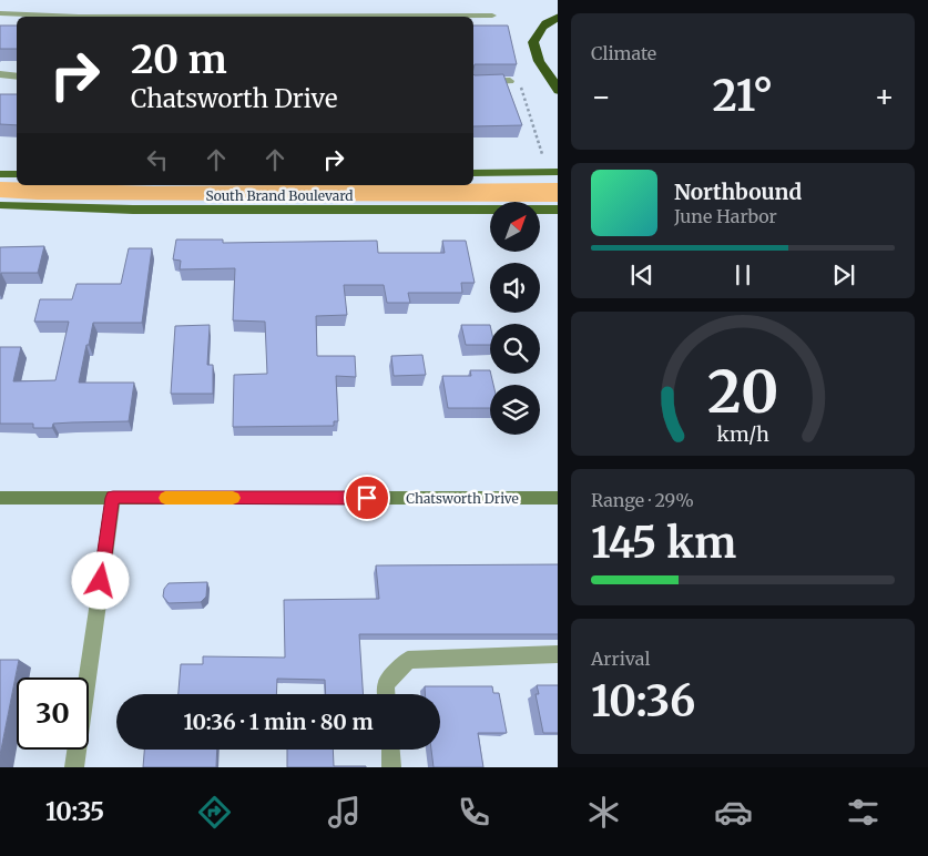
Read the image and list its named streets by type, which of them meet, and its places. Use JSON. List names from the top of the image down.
{
  "streets": {
    "main road": ["South Brand Boulevard", "Chatsworth Drive"]
  },
  "north": "top right",
  "page": {
    "tile": [
      "Climate",
      ["Range · 29%", "145 km"],
      ["Arrival", "10:36"]
    ],
    "turn": ["20 m", "Chatsworth Drive"],
    "heat": ["−", "21°", "+"],
    "song": ["Northbound", "June Harbor"],
    "limit": "30",
    "trip": "10:36 · 1 min · 80 m",
    "tabs": "10:35",
    "gauge": ["20", "km/h"]
  }
}
